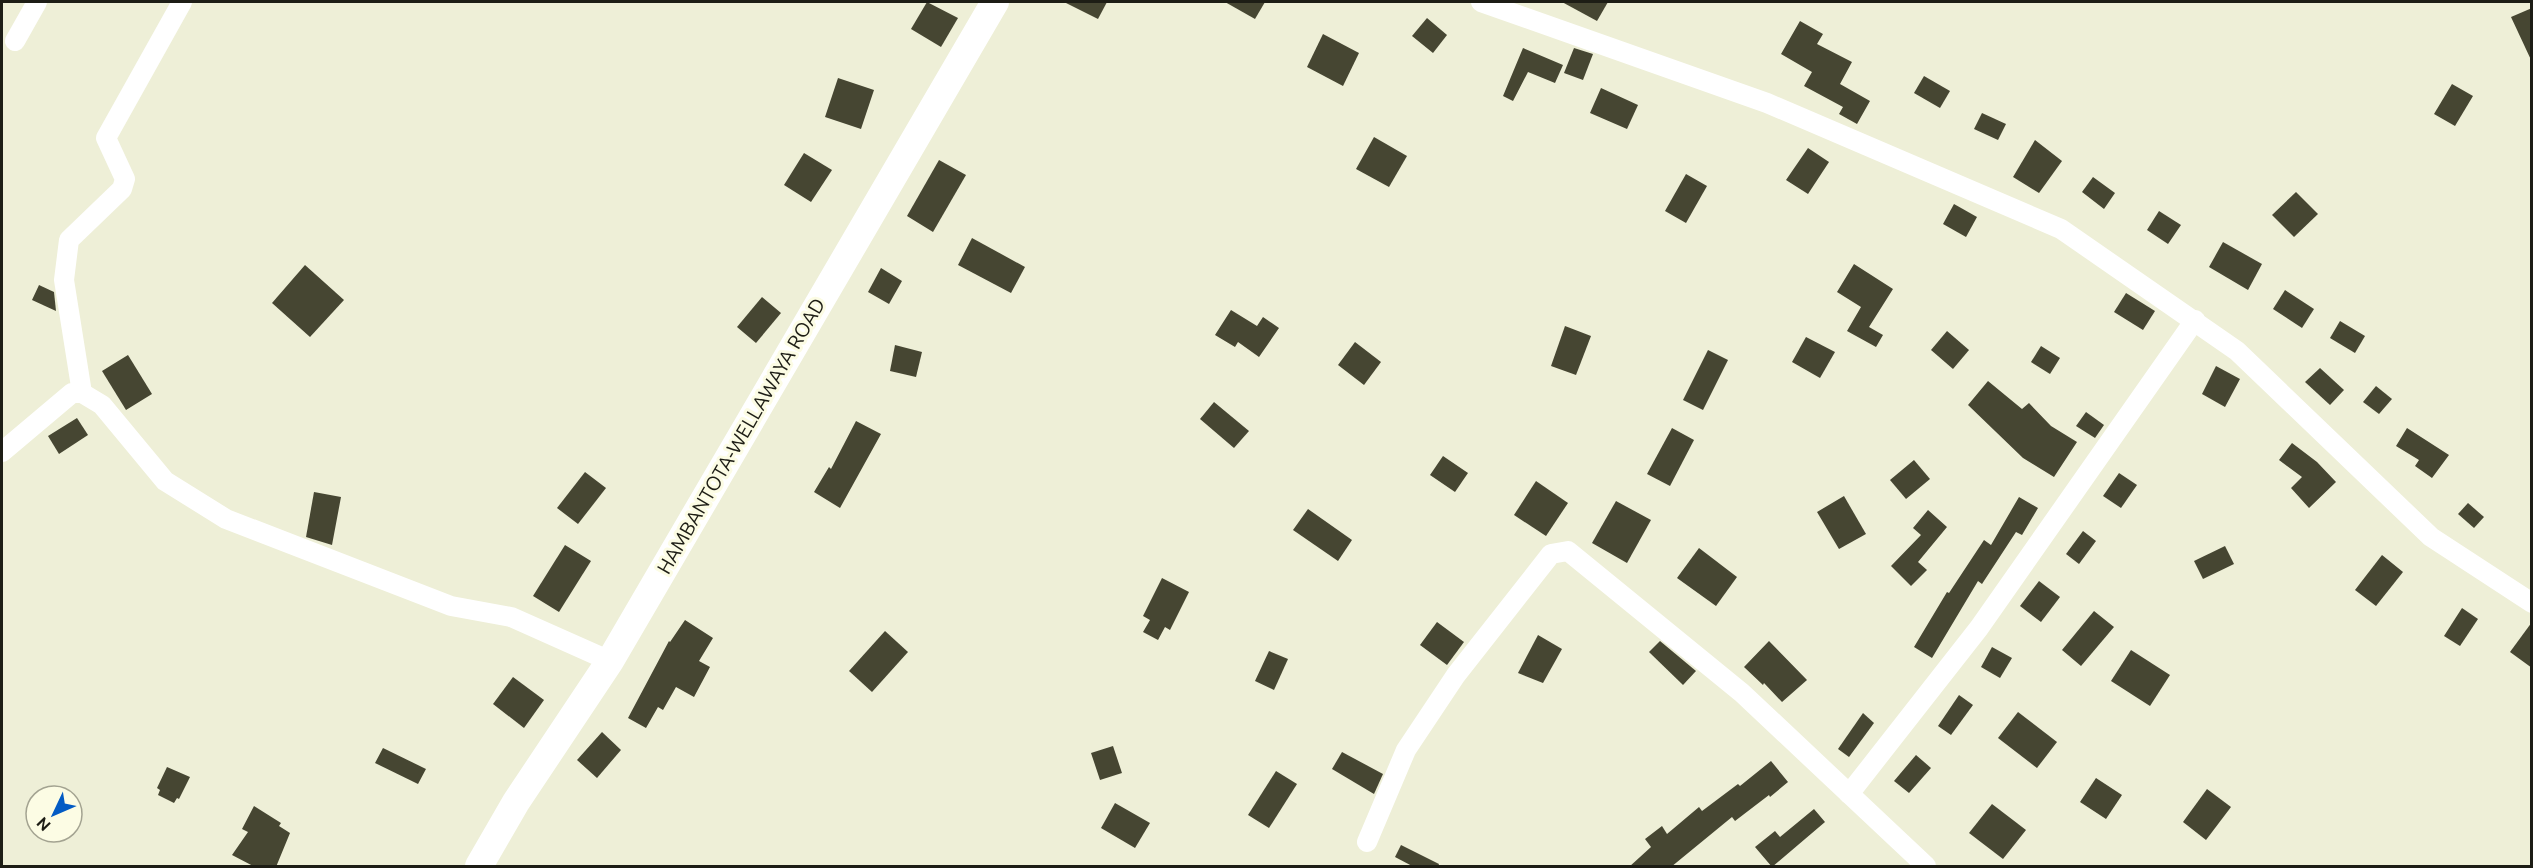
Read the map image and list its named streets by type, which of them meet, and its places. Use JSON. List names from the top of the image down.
{
  "streets": {
    "highway": ["HAMBANTOTA-WELLAWAYA ROAD"]
  },
  "north": "bottom left"
}
